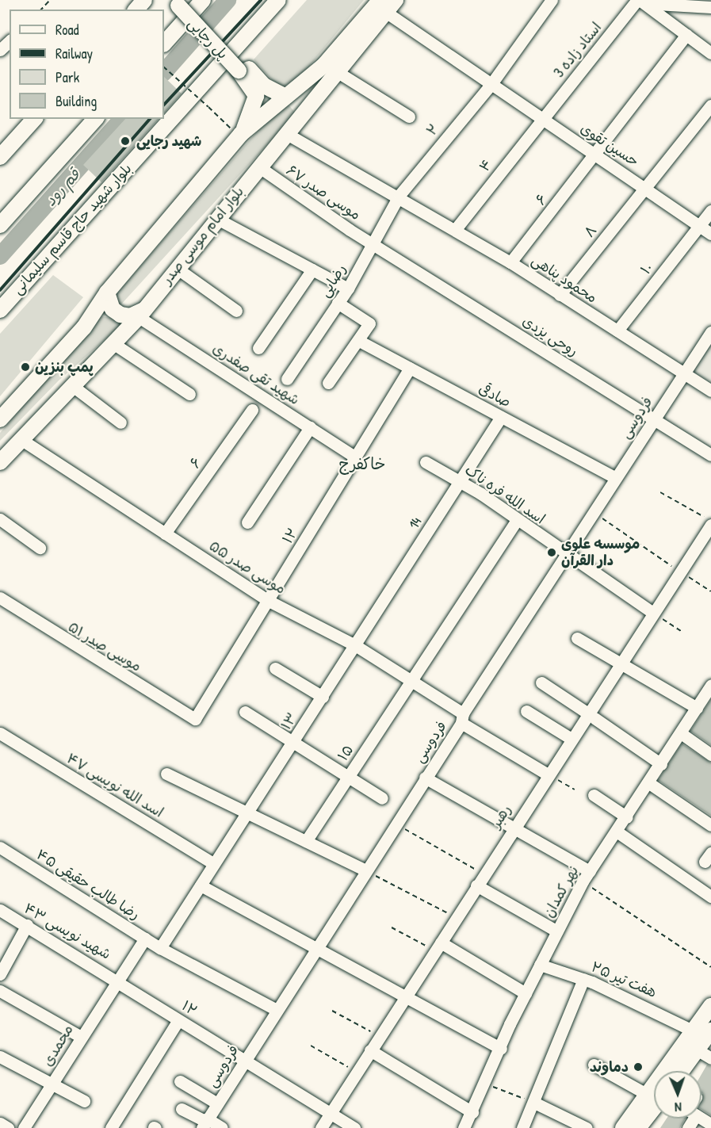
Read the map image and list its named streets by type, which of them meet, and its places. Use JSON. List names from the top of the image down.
{
  "streets": {
    "main road": ["پل رجایی", "بلوار شهید حاج قاسم سلیمانی", "بلوار امام موسی صدر"],
    "street": [
      "استاد زاده 3",
      "۲",
      "حسین تقوی",
      "۴",
      "موسی صدر ۶۷",
      "۶",
      "۸",
      "۱۰",
      "محمود پناهی",
      "رضایی",
      "روحی یزدی",
      "شهید تقی صفدری",
      "صادقی",
      "فردوسی",
      "اسد الله فره ناک",
      "14",
      "۱۲",
      "موسی صدر ۵۵",
      "موسی صدر ۵۱",
      "۱۳",
      "۱۵",
      "۴۷ اسد الله نویسی",
      "رهبر",
      "۴۵ رضا طالب حقیقی",
      "نهر کمدان",
      "۴۳ شهید نویسی",
      "هفت تیر ۲۵",
      "محمدی"
    ]
  },
  "crossings": [
    ["استاد زاده 3", "حسین تقوی"],
    ["استاد زاده 3", "۴"],
    ["۲", "حسین تقوی"],
    ["۲", "محمود پناهی"],
    ["۲", "رضایی"],
    ["حسین تقوی", "۴"],
    ["حسین تقوی", "۶"],
    ["حسین تقوی", "۸"],
    ["حسین تقوی", "بلوار امام موسی صدر"],
    ["حسین تقوی", "۱۰"],
    ["۴", "محمود پناهی"],
    ["موسی صدر ۶۷", "بلوار امام موسی صدر"],
    ["موسی صدر ۶۷", "رضایی"],
    ["موسی صدر ۶۷", "روحی یزدی"],
    ["۶", "محمود پناهی"],
    ["۶", "موسی صدر ۵۵"],
    ["۸", "محمود پناهی"],
    ["بلوار امام موسی صدر", "محمود پناهی"],
    ["بلوار امام موسی صدر", "شهید تقی صفدری"],
    ["بلوار امام موسی صدر", "موسی صدر ۵۵"],
    ["۱۰", "محمود پناهی"],
    ["محمود پناهی", "رضایی"],
    ["محمود پناهی", "فردوسی"],
    ["رضایی", "روحی یزدی"],
    ["روحی یزدی", "فردوسی"],
    ["شهید تقی صفدری", "۱۲"],
    ["صادقی", "فردوسی"],
    ["صادقی", "14"],
    ["صادقی", "۱۲"],
    ["فردوسی", "اسد الله فره ناک"],
    ["فردوسی", "۱۲"],
    ["فردوسی", "موسی صدر ۵۵"],
    ["فردوسی", "۴۵ رضا طالب حقیقی"],
    ["اسد الله فره ناک", "14"],
    ["اسد الله فره ناک", "۱۵"],
    ["اسد الله فره ناک", "رهبر"],
    ["14", "موسی صدر ۵۵"],
    ["14", "۱۳"],
    ["۱۲", "موسی صدر ۵۵"],
    ["۱۲", "موسی صدر ۵۱"],
    ["۱۲", "رهبر"],
    ["۱۲", "۴۳ شهید نویسی"],
    ["۱۲", "محمدی"],
    ["موسی صدر ۵۵", "۱۳"],
    ["موسی صدر ۵۵", "۱۵"],
    ["موسی صدر ۵۵", "رهبر"],
    ["۱۳", "۴۷ اسد الله نویسی"],
    ["۱۳", "۴۵ رضا طالب حقیقی"],
    ["۴۵ رضا طالب حقیقی", "محمدی"],
    ["نهر کمدان", "هفت تیر ۲۵"],
    ["۴۳ شهید نویسی", "محمدی"]
  ],
  "districts": ["خاکفرج"],
  "water": ["قم رود"],
  "places": [
    "شهید رجایی",
    "پمپ بنزین",
    "موسسه علوی دار القرآن",
    "دماوند"
  ],
  "legend": [
    "Road",
    "Railway",
    "Park",
    "Building"
  ],
  "north": "bottom"
}
